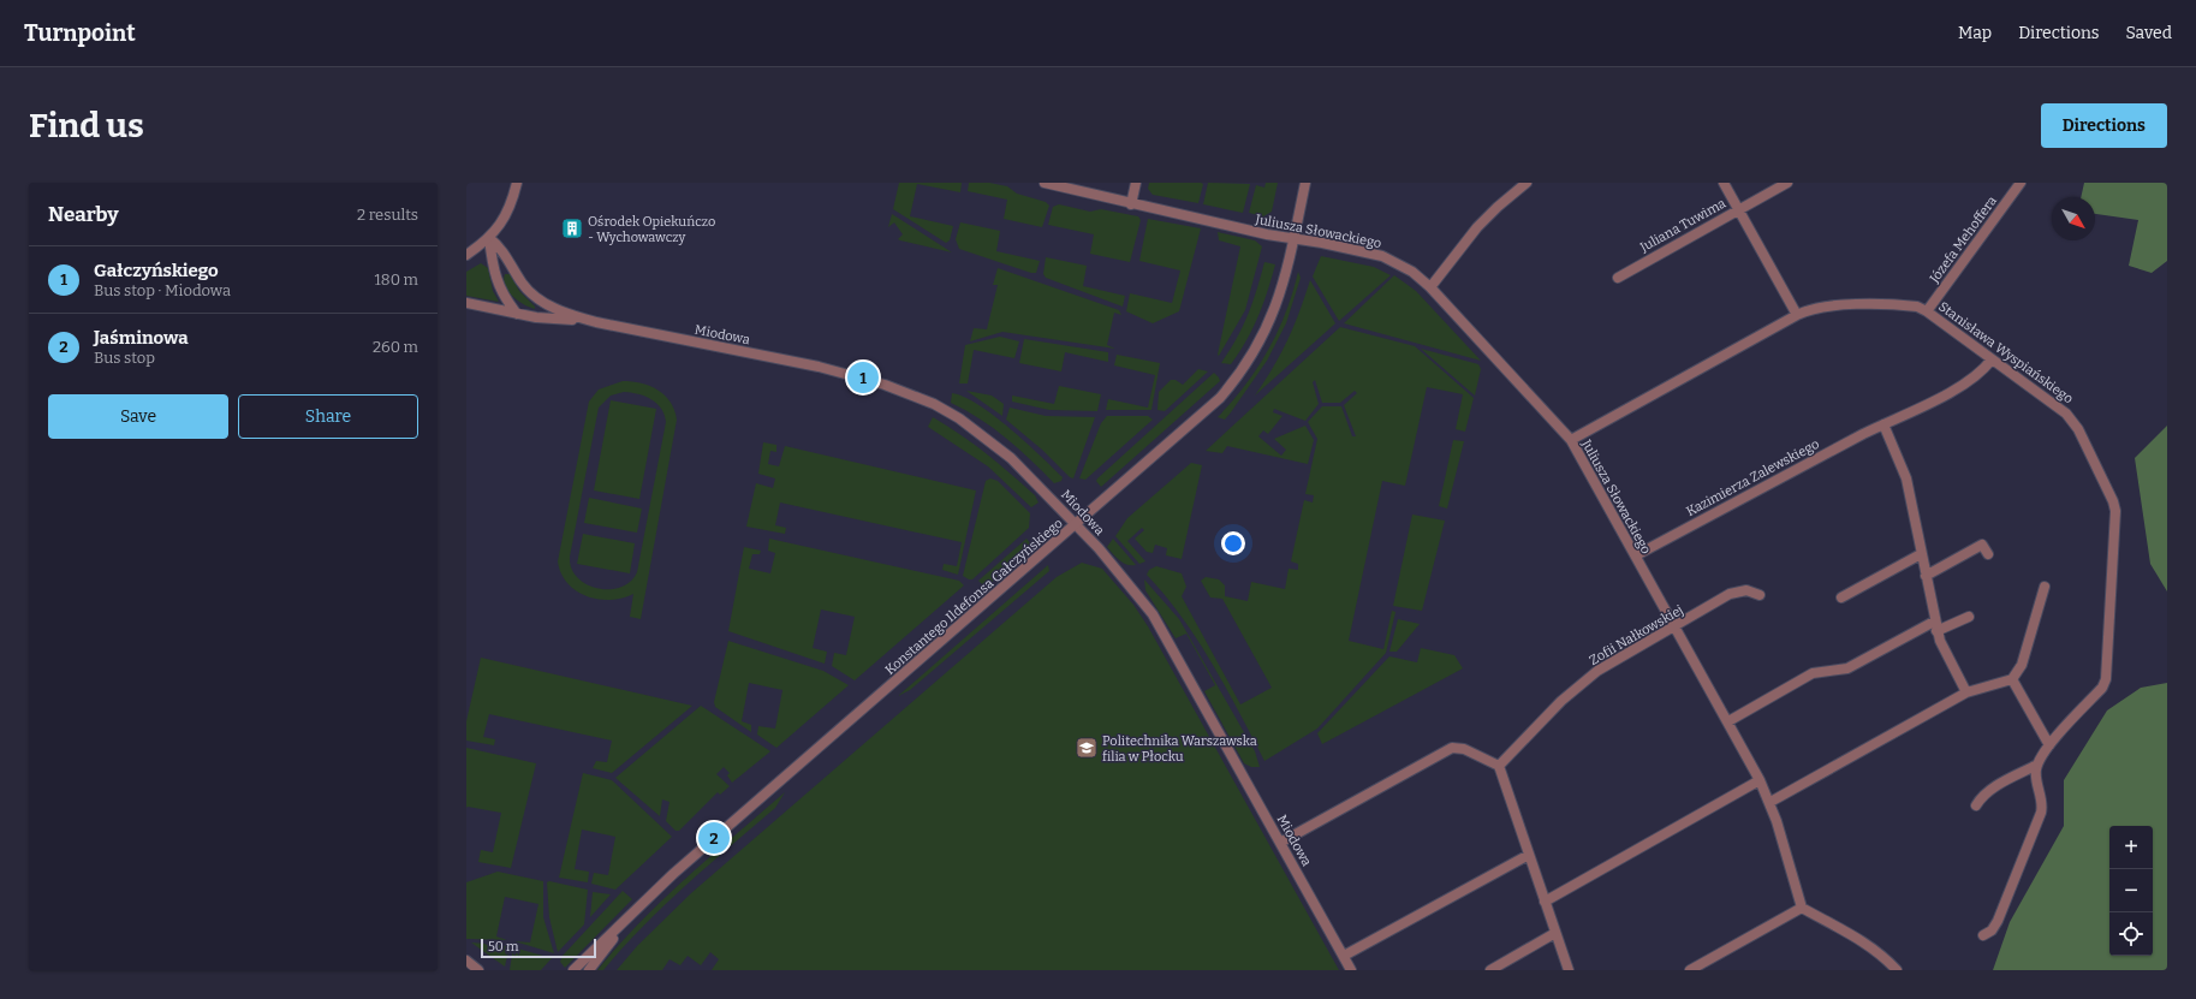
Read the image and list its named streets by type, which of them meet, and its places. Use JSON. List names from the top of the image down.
{
  "streets": {
    "street": [
      "Juliana Tuwima",
      "Juliusza Słowackiego",
      "Józefa Mehoffera",
      "Miodowa",
      "Stanisława Wyspiańskiego",
      "Kazimierza Zalewskiego",
      "Konstantego Ildefonsa Gałczyńskiego",
      "Zofii Nałkowskiej"
    ]
  },
  "crossings": [
    ["Juliusza Słowackiego", "Stanisława Wyspiańskiego"],
    ["Juliusza Słowackiego", "Kazimierza Zalewskiego"],
    ["Juliusza Słowackiego", "Konstantego Ildefonsa Gałczyńskiego"],
    ["Juliusza Słowackiego", "Zofii Nałkowskiej"],
    ["Józefa Mehoffera", "Stanisława Wyspiańskiego"],
    ["Miodowa", "Konstantego Ildefonsa Gałczyńskiego"],
    ["Stanisława Wyspiańskiego", "Kazimierza Zalewskiego"]
  ],
  "places": {
    "building": ["Ośrodek Opiekuńczo - Wychowawczy"],
    "school or university": ["Politechnika Warszawska filia w Płocku"]
  },
  "scale_bar": "50 m",
  "north": "bottom right",
  "page": {
    "header": "Turnpoint",
    "nav": ["Map", "Directions", "Saved"],
    "buttons": [
      "Directions",
      ["Save", "Share"]
    ],
    "title": "Find us",
    "heading": ["Nearby", "2 results"],
    "list": [
      {
        "mark": "1",
        "name": "Gałczyńskiego",
        "note": "Bus stop · Miodowa",
        "value": "180 m"
      },
      {
        "mark": "2",
        "name": "Jaśminowa",
        "note": "Bus stop",
        "value": "260 m"
      }
    ],
    "pins": ["1", "2"],
    "map_buttons": ["+", "−"],
    "scale": "50 m"
  }
}
